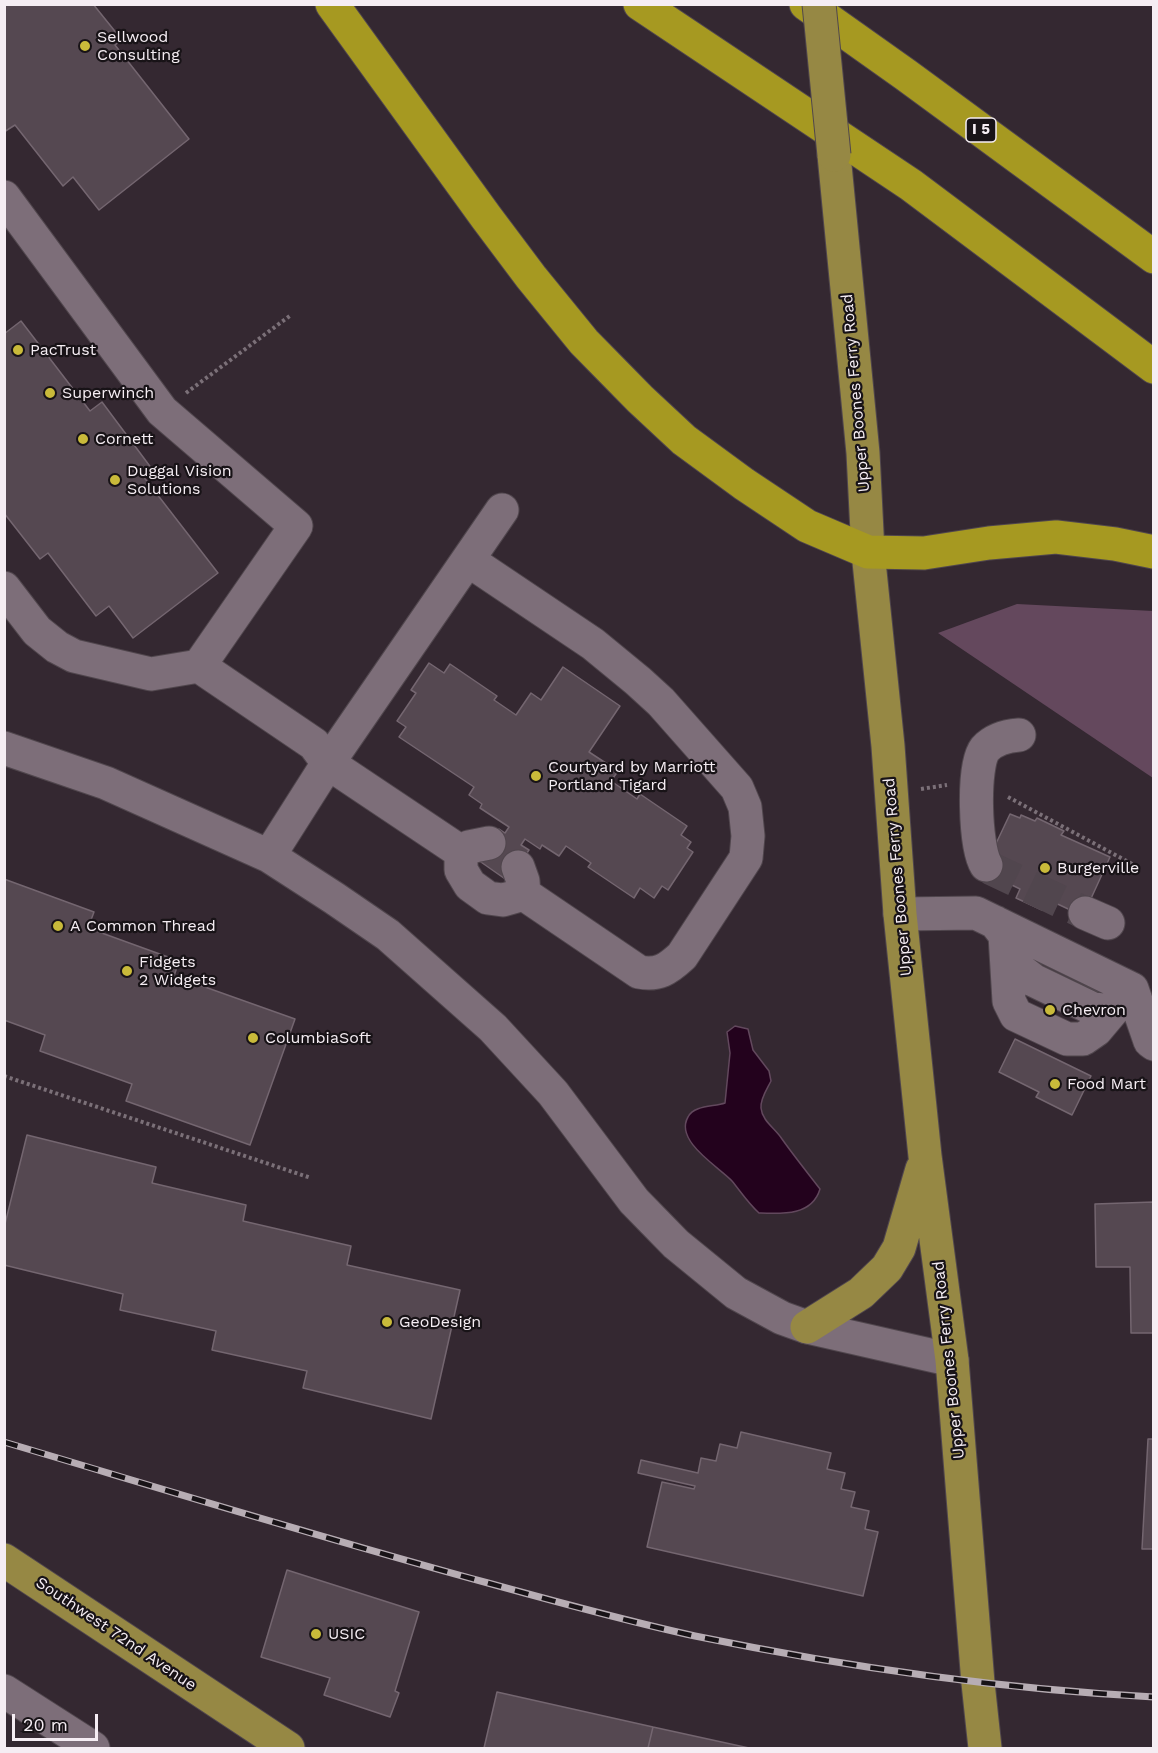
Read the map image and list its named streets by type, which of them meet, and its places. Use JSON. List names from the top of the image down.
{
  "streets": {
    "highway": ["I 5"],
    "main road": ["Upper Boones Ferry Road", "Southwest 72nd Avenue"]
  },
  "places": [
    "Sellwood Consulting",
    "PacTrust",
    "Superwinch",
    "Cornett",
    "Duggal Vision Solutions",
    "Courtyard by Marriott Portland Tigard",
    "Burgerville",
    "A Common Thread",
    "Fidgets 2 Widgets",
    "Chevron",
    "ColumbiaSoft",
    "Food Mart",
    "GeoDesign",
    "USIC"
  ],
  "scale_bar": "20 m"
}
